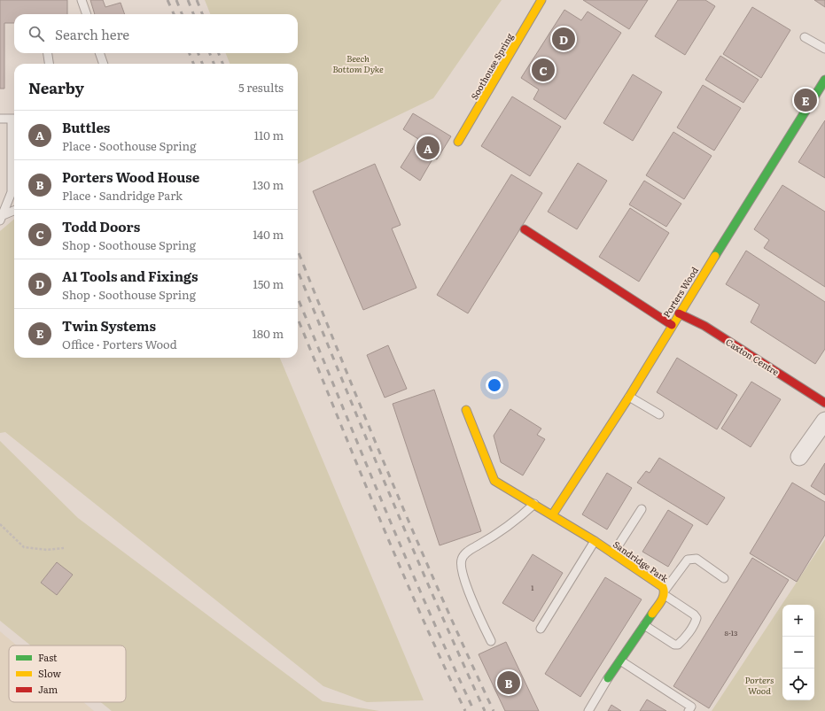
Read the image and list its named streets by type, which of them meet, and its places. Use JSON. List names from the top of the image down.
{
  "streets": {
    "street": [
      "Soothouse Spring",
      "Porters Wood",
      "Caxton Centre",
      "Sandridge Park"
    ]
  },
  "crossings": [
    ["Porters Wood", "Caxton Centre"],
    ["Porters Wood", "Sandridge Park"]
  ],
  "parks": ["Beech Bottom Dyke", "Porters Wood"],
  "house_numbers": ["1", "8-13"],
  "legend": ["Fast", "Slow", "Jam"],
  "page": {
    "search": "Search here",
    "pins": [
      "D",
      "C",
      "E",
      "A",
      "B"
    ],
    "heading": ["Nearby", "5 results"],
    "list": [
      {
        "mark": "A",
        "name": "Buttles",
        "note": "Place · Soothouse Spring",
        "value": "110 m"
      },
      {
        "mark": "B",
        "name": "Porters Wood House",
        "note": "Place · Sandridge Park",
        "value": "130 m"
      },
      {
        "mark": "C",
        "name": "Todd Doors",
        "note": "Shop · Soothouse Spring",
        "value": "140 m"
      },
      {
        "mark": "D",
        "name": "A1 Tools and Fixings",
        "note": "Shop · Soothouse Spring",
        "value": "150 m"
      },
      {
        "mark": "E",
        "name": "Twin Systems",
        "note": "Office · Porters Wood",
        "value": "180 m"
      }
    ],
    "map_buttons": ["+", "−"]
  }
}
